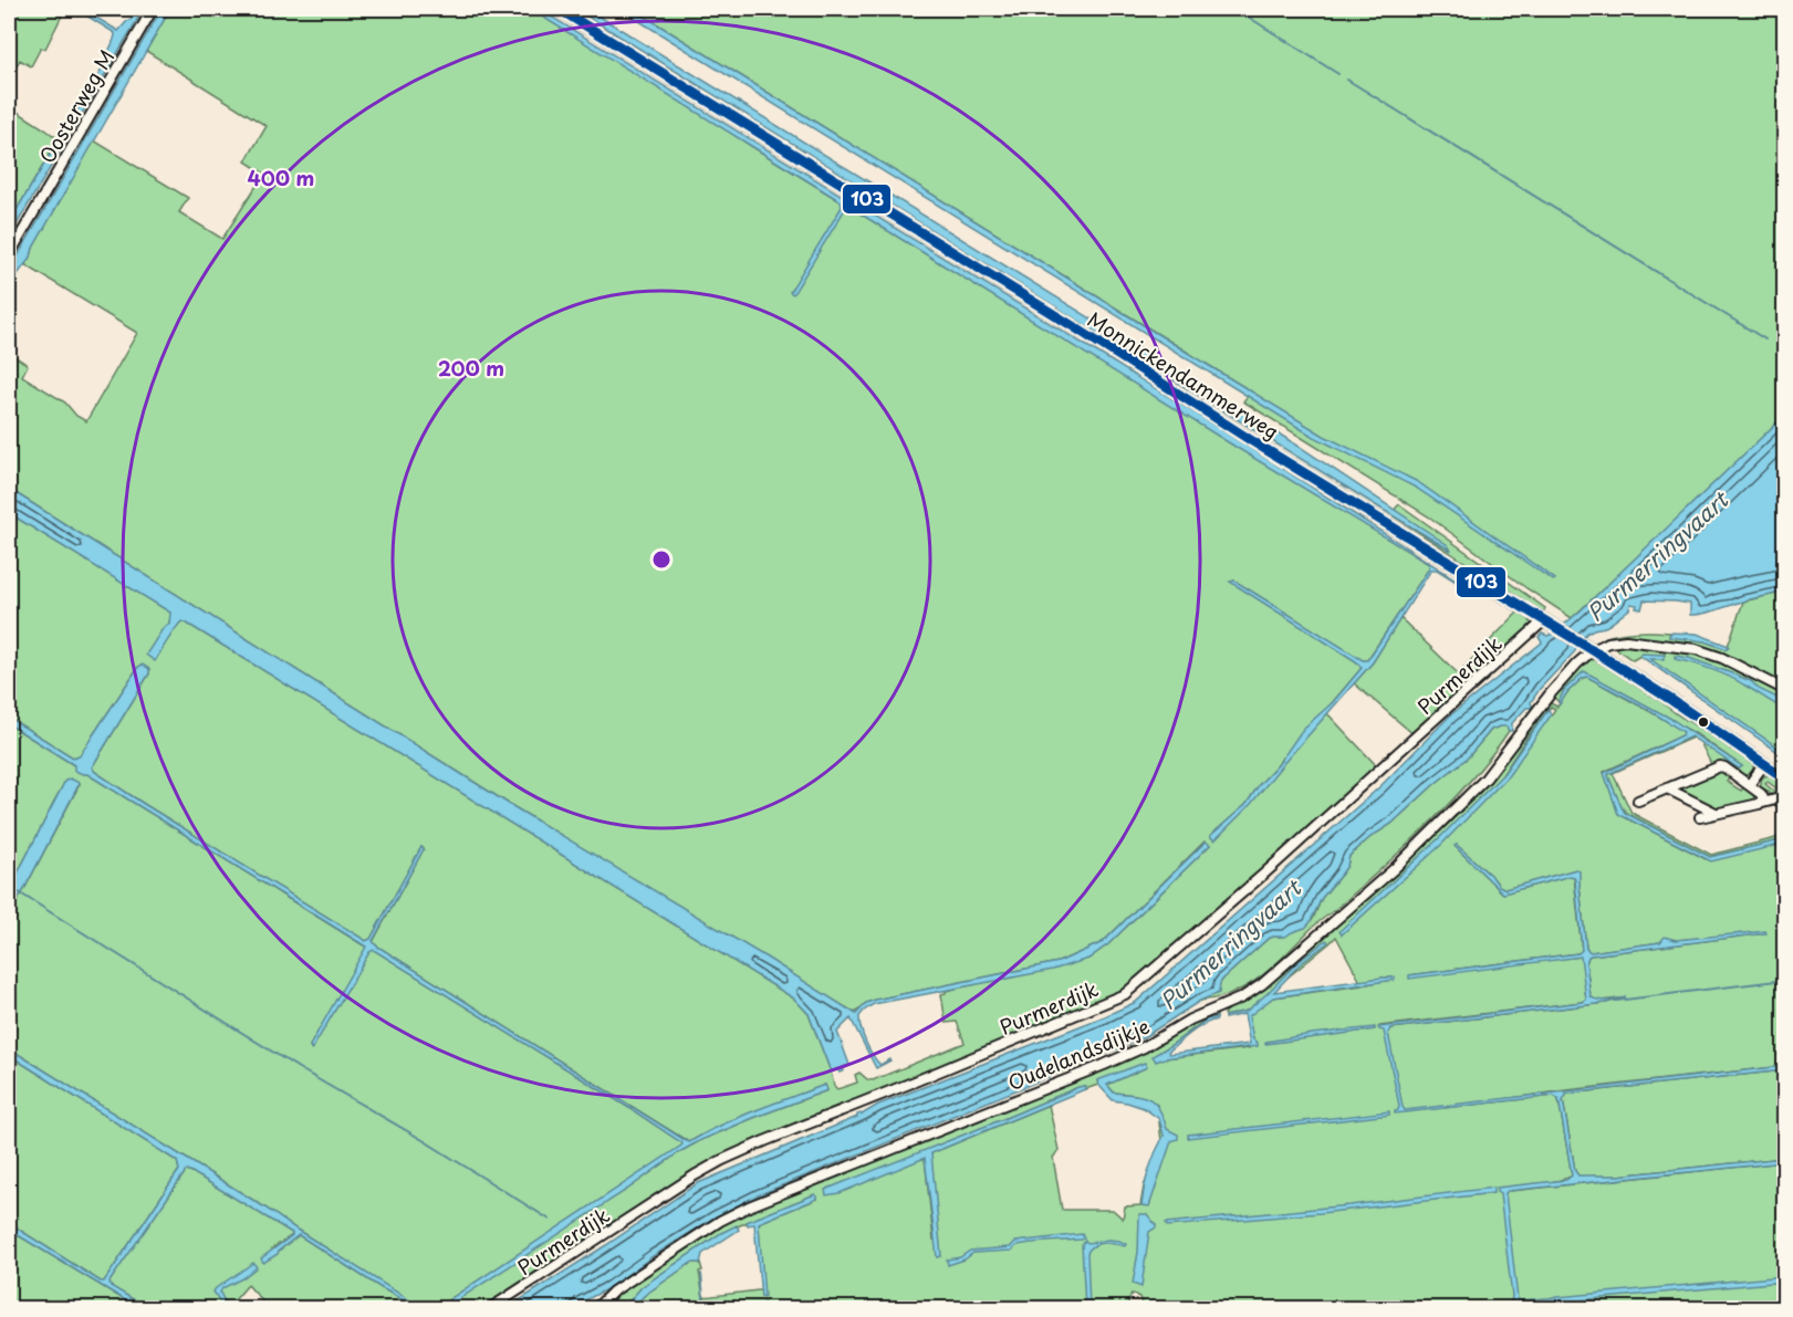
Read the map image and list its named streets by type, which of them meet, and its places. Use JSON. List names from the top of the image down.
{
  "streets": {
    "street": [
      "Oosterweg M",
      "Monnickendammerweg",
      "Purmerdijk",
      "Oudelandsdijkje"
    ]
  },
  "crossings": [
    ["Monnickendammerweg", "Purmerdijk"],
    ["Monnickendammerweg", "Oudelandsdijkje"]
  ],
  "water": ["Purmerringvaart"],
  "lines": ["transit line 103"],
  "rings": ["400 m", "200 m"]
}
